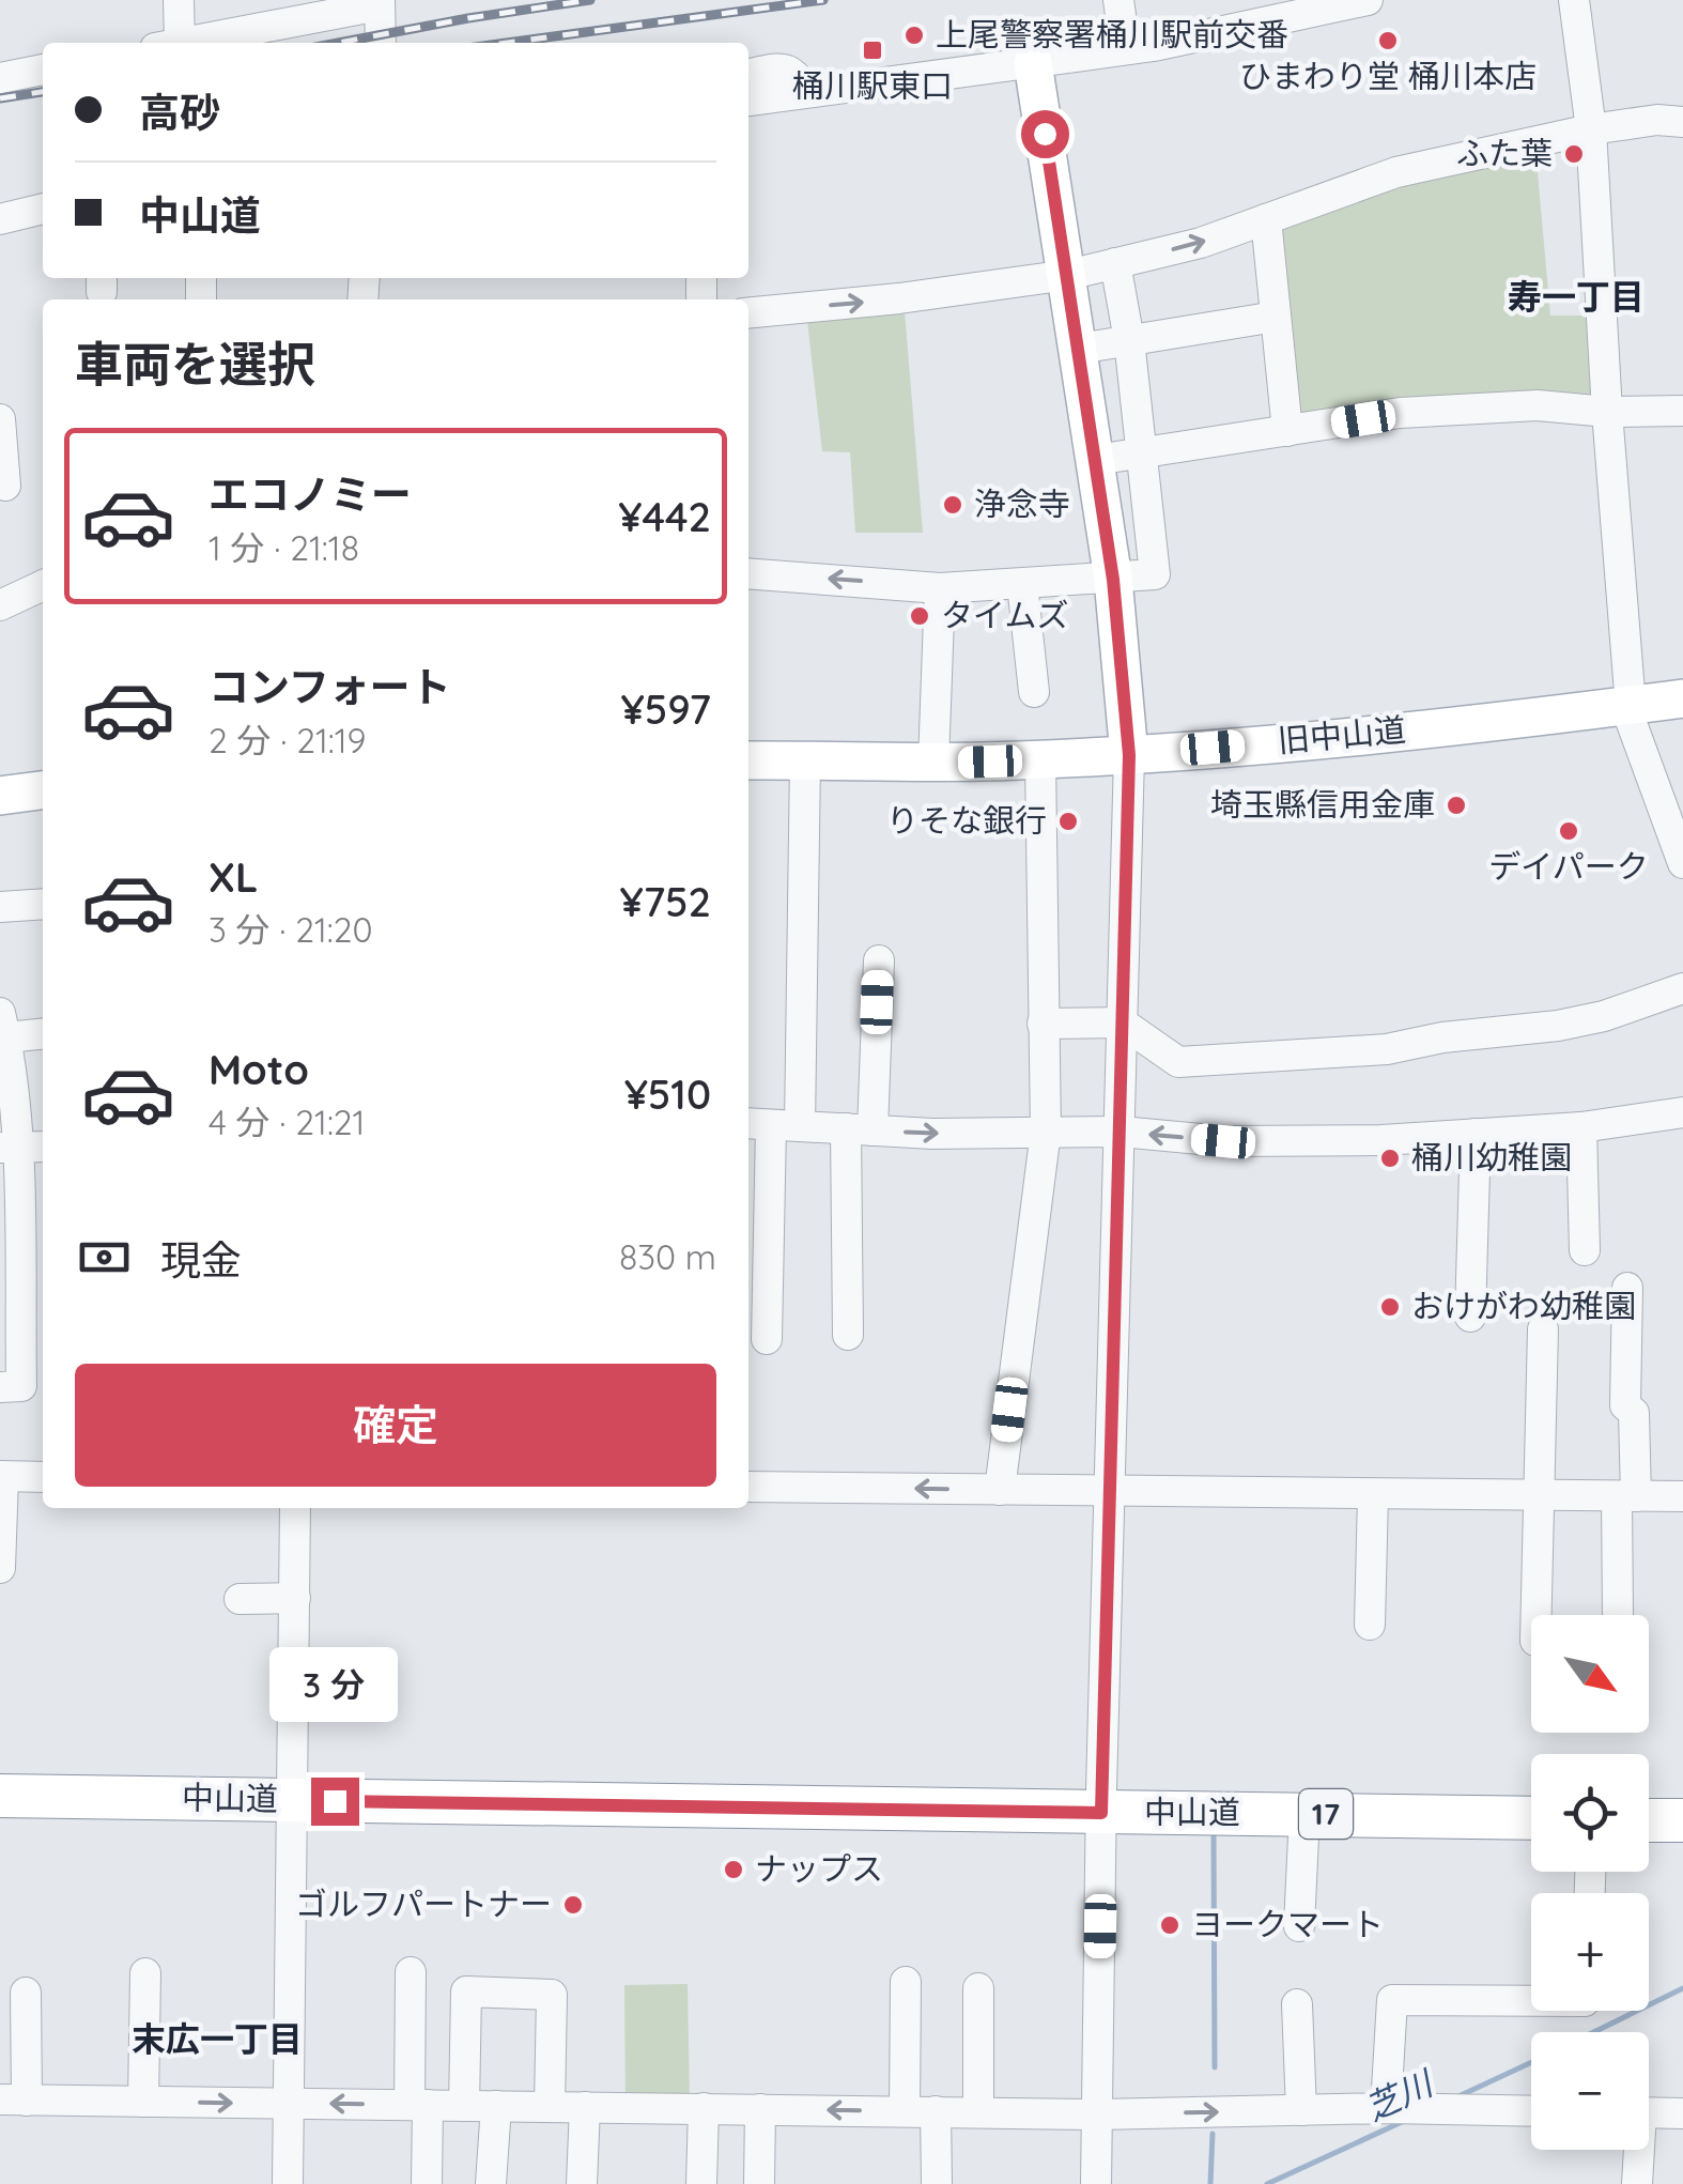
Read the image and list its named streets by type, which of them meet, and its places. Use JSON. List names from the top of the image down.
{
  "streets": {
    "highway": ["中山道", "17"],
    "main road": ["旧中山道"]
  },
  "districts": ["寿一丁目", "末広一丁目"],
  "water": ["芝川"],
  "places": {
    "other": [
      "上尾警察署桶川駅前交番",
      "ひまわり堂 桶川本店",
      "ふた葉",
      "浄念寺",
      "タイムズ",
      "埼玉縣信用金庫",
      "りそな銀行",
      "デイパーク",
      "桶川幼稚園",
      "おけがわ幼稚園",
      "ナップス",
      "ゴルフパートナー",
      "ヨークマート"
    ],
    "transit": ["桶川駅東口"]
  },
  "north": "bottom right",
  "page": {
    "banner": ["高砂", "中山道"],
    "heading": "車両を選択",
    "list": [
      {
        "name": "エコノミー",
        "note": "1 分 · 21:18",
        "value": "¥442"
      },
      {
        "name": "コンフォート",
        "note": "2 分 · 21:19",
        "value": "¥597"
      },
      {
        "name": "XL",
        "note": "3 分 · 21:20",
        "value": "¥752"
      },
      {
        "name": "Moto",
        "note": "4 分 · 21:21",
        "value": "¥510"
      }
    ],
    "pay": ["現金", "830 m"],
    "buttons": "確定",
    "map_buttons": ["+", "−"],
    "bubble": "3 分"
  }
}
